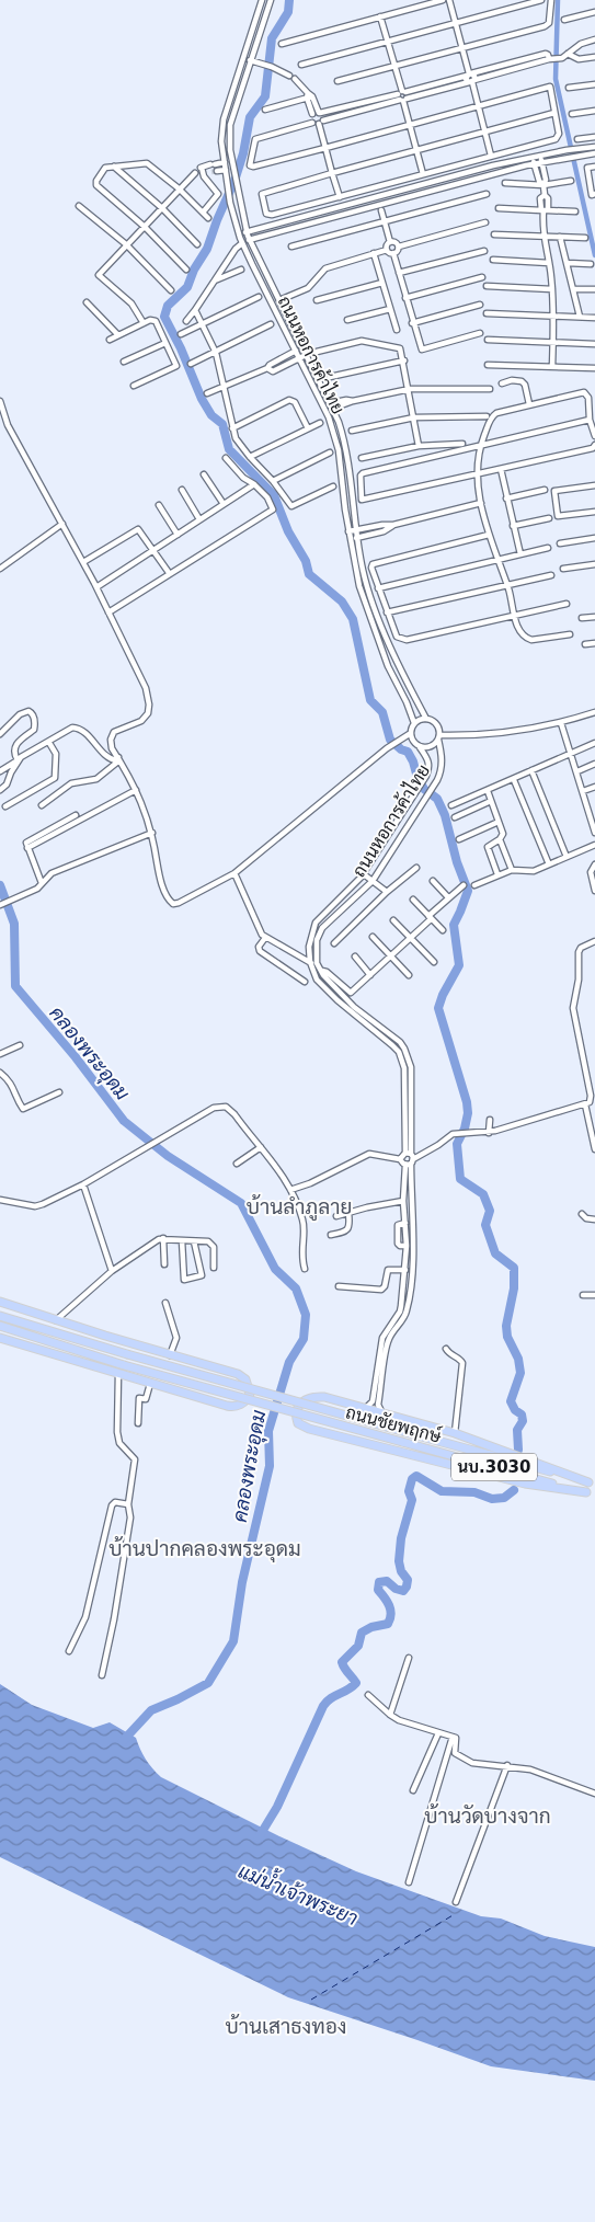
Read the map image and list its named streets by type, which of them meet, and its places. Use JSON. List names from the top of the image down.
{
  "streets": {
    "main road": ["ถนนชัยพฤกษ์", "นบ.3030"],
    "street": ["ถนนหอการค้าไทย"]
  },
  "districts": [
    "บ้านลำภูลาย",
    "บ้านปากคลองพระอุดม",
    "บ้านวัดบางจาก",
    "บ้านเสาธงทอง"
  ],
  "water": ["คลองพระอุดม", "แม่น้ำเจ้าพระยา"]
}
